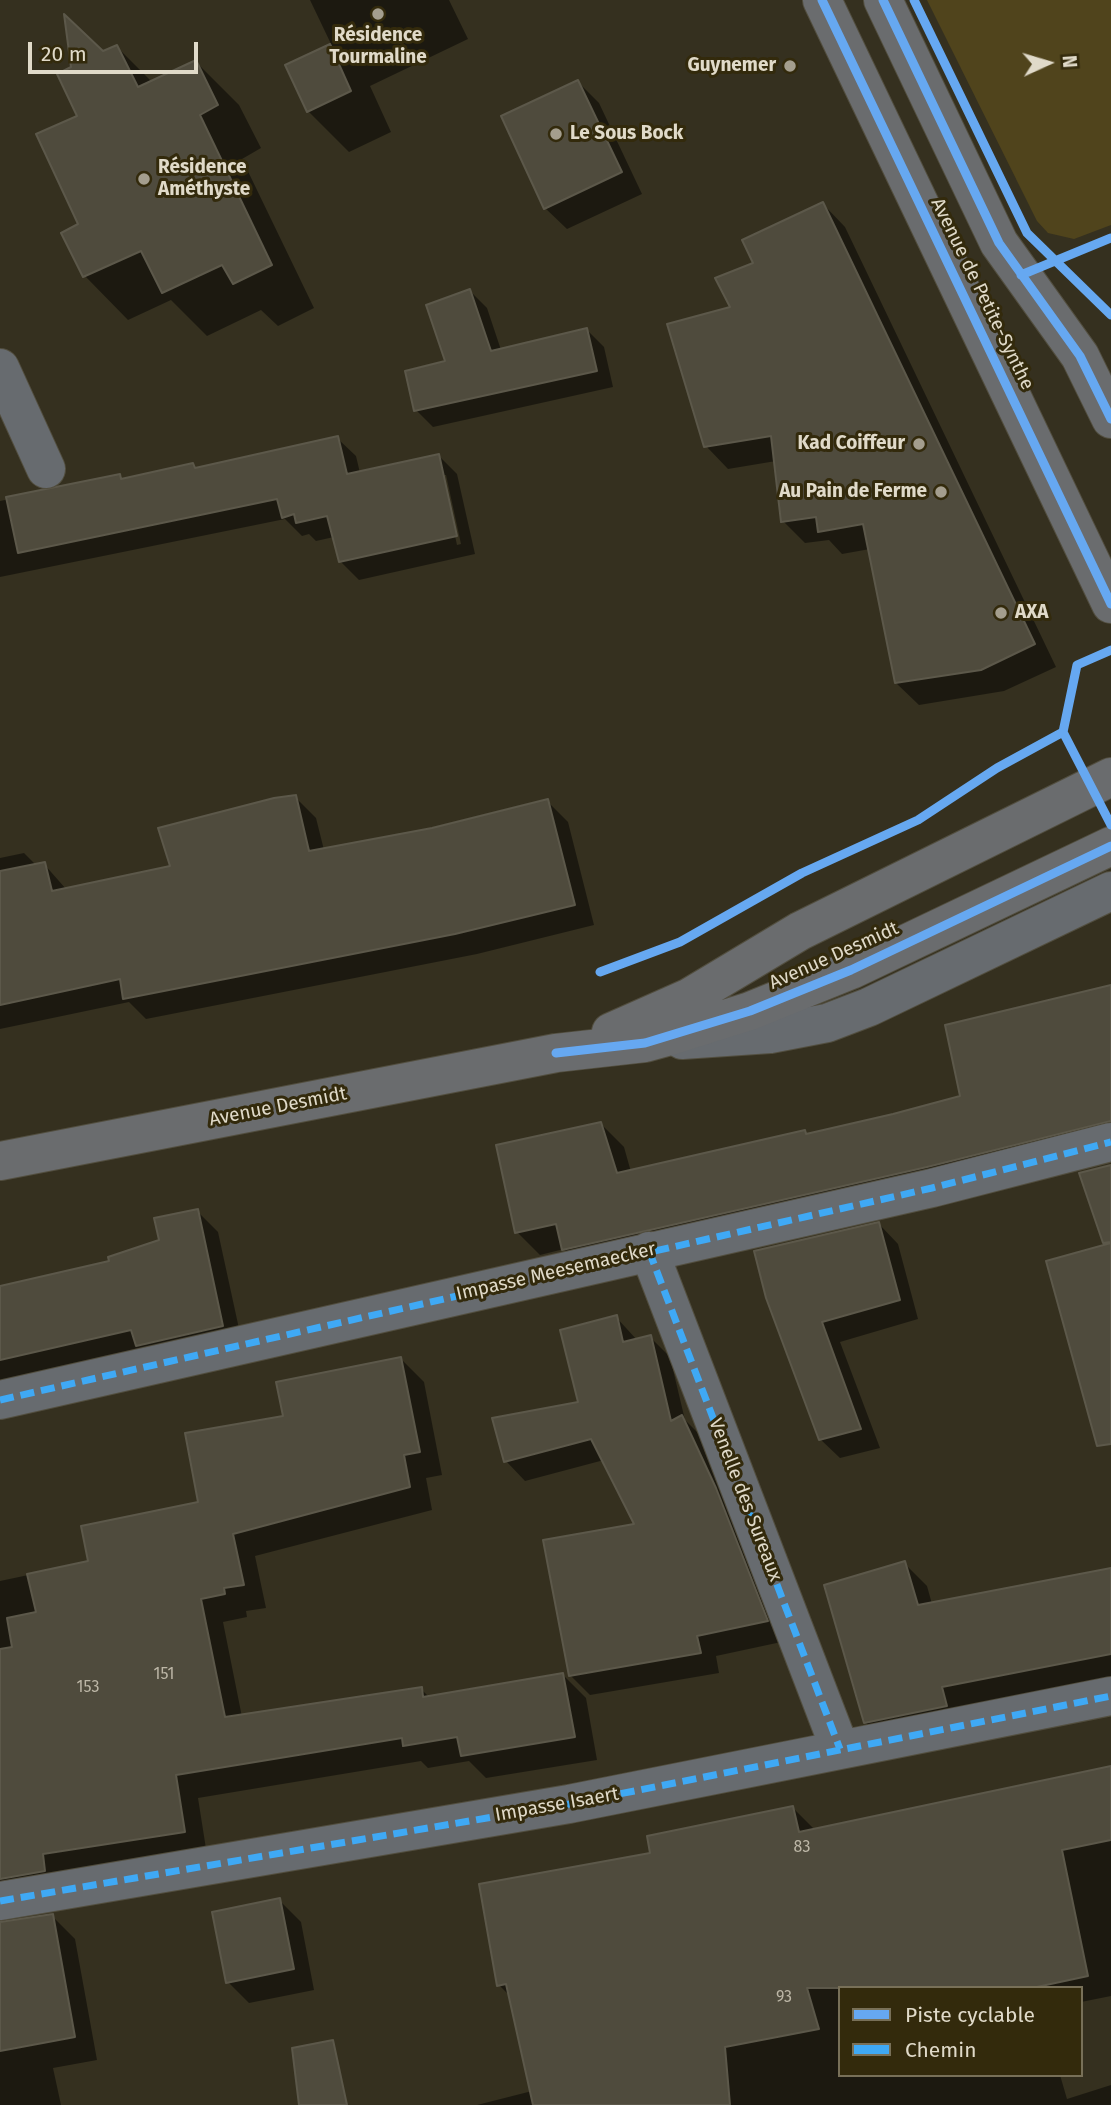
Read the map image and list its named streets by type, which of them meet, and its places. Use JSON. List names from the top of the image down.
{
  "streets": {
    "main road": ["Avenue de Petite-Synthe", "Avenue Desmidt"],
    "street": ["Impasse Meesemaecker", "Venelle des Sureaux", "Impasse Isaert"]
  },
  "crossings": [
    ["Impasse Meesemaecker", "Venelle des Sureaux"],
    ["Venelle des Sureaux", "Impasse Isaert"]
  ],
  "places": [
    "Résidence Tourmaline",
    "Guynemer",
    "Le Sous Bock",
    "Résidence Améthyste",
    "Kad Coiffeur",
    "Au Pain de Ferme",
    "AXA"
  ],
  "house_numbers": [
    "151",
    "153",
    "83",
    "93"
  ],
  "legend": ["Piste cyclable", "Chemin"],
  "scale_bar": "20 m",
  "north": "right"
}
